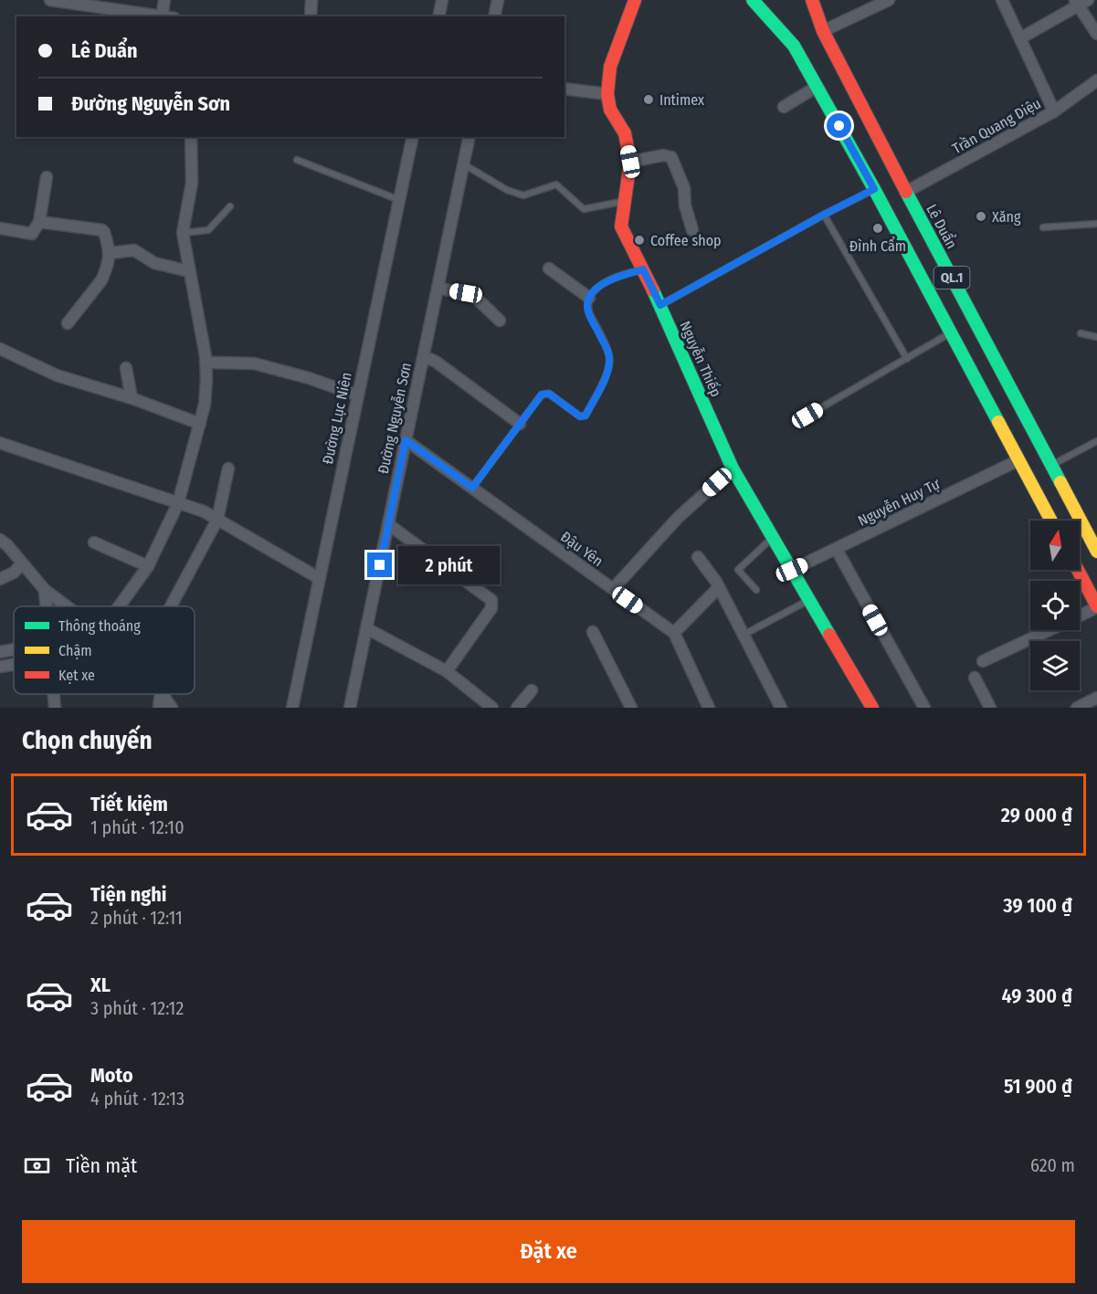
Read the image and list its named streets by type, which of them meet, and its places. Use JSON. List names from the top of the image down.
{
  "streets": {
    "main road": ["Lê Duẩn", "QL.1", "Nguyễn Thiếp"],
    "street": [
      "Trần Quang Diệu",
      "Đường Lục Niên",
      "Đường Nguyễn Sơn",
      "Nguyễn Huy Tự",
      "Đậu Yên"
    ]
  },
  "crossings": [
    ["Trần Quang Diệu", "Lê Duẩn"],
    ["Lê Duẩn", "Nguyễn Huy Tự"],
    ["Nguyễn Thiếp", "Nguyễn Huy Tự"],
    ["Đường Nguyễn Sơn", "Đậu Yên"]
  ],
  "places": [
    "Intimex",
    "Xăng",
    "Đình Cẩm",
    "Coffee shop"
  ],
  "legend": ["Thông thoáng", "Chậm", "Kẹt xe"],
  "north": "top",
  "page": {
    "banner": ["Lê Duẩn", "Đường Nguyễn Sơn"],
    "bubble": "2 phút",
    "heading": "Chọn chuyến",
    "list": [
      {
        "name": "Tiết kiệm",
        "note": "1 phút · 12:10",
        "value": "29 000 ₫"
      },
      {
        "name": "Tiện nghi",
        "note": "2 phút · 12:11",
        "value": "39 100 ₫"
      },
      {
        "name": "XL",
        "note": "3 phút · 12:12",
        "value": "49 300 ₫"
      },
      {
        "name": "Moto",
        "note": "4 phút · 12:13",
        "value": "51 900 ₫"
      }
    ],
    "pay": ["Tiền mặt", "620 m"],
    "buttons": "Đặt xe"
  }
}
